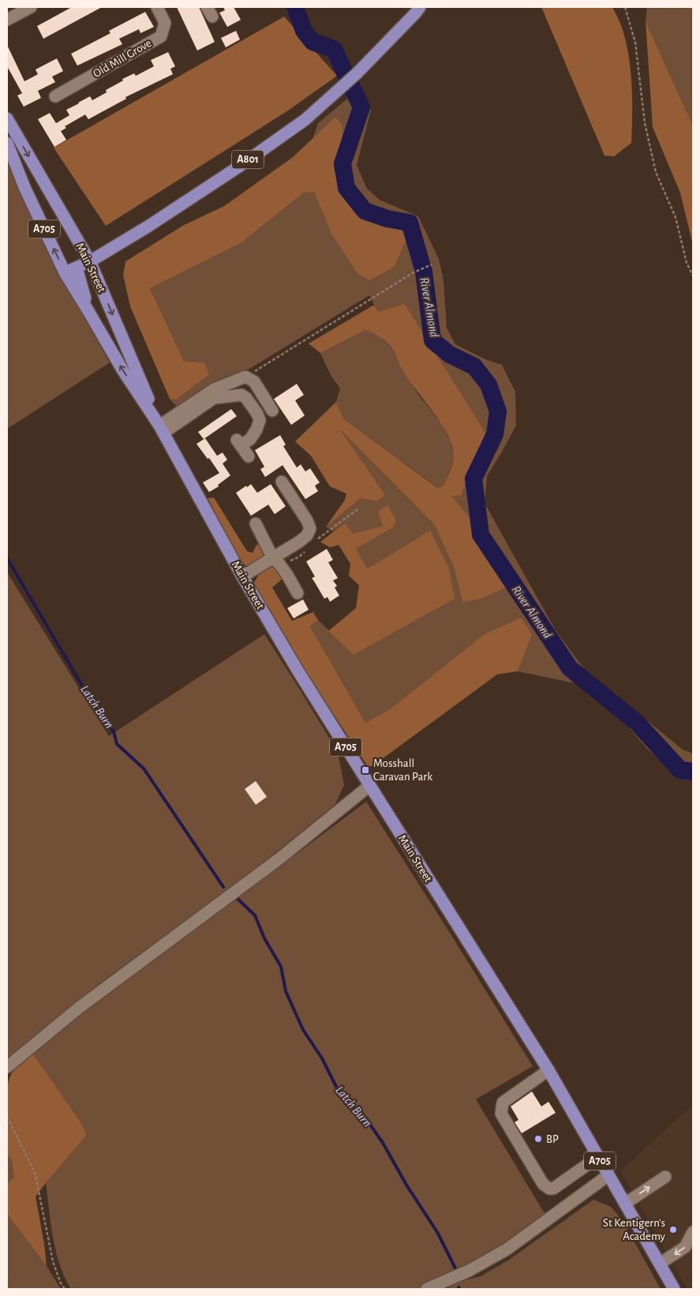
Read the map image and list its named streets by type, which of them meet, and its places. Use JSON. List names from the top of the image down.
{
  "streets": {
    "main road": ["A801", "A705", "Main Street"],
    "street": ["Old Mill Grove"]
  },
  "crossings": [
    ["A801", "Main Street"]
  ],
  "water": ["River Almond", "Latch Burn"],
  "places": {
    "transit": ["Mosshall Caravan Park"],
    "other": ["BP", "St Kentigern's Academy"]
  }
}
